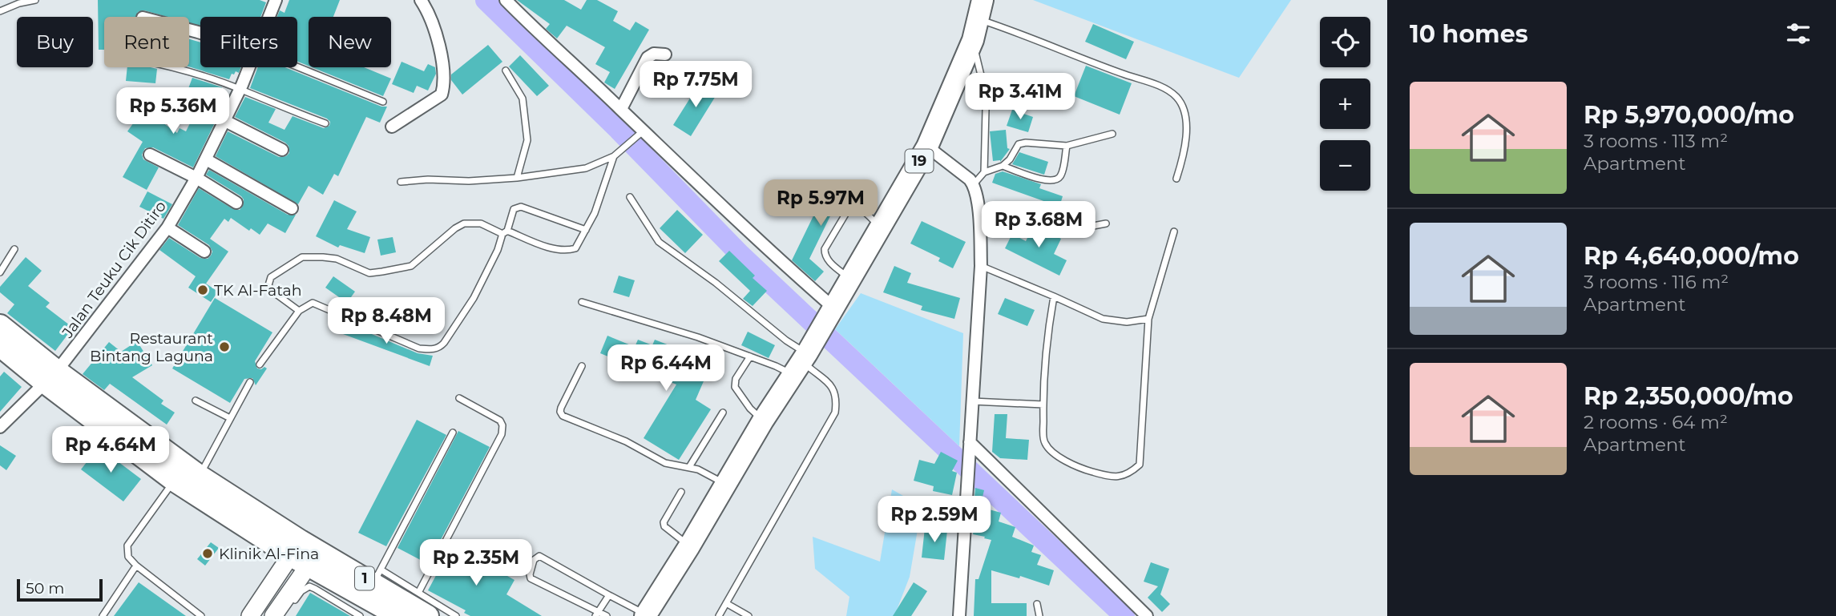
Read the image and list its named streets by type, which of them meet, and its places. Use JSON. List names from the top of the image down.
{
  "streets": {
    "highway": ["19", "1"],
    "street": ["Jalan Teuku Cik Ditiro"]
  },
  "crossings": [
    ["Jalan Teuku Cik Ditiro", "1"]
  ],
  "places": ["TK Al-Fatah", "Restaurant Bintang Laguna", "Klinik Al-Fina"],
  "scale_bar": "50 m",
  "page": {
    "heading": "10 homes",
    "map_buttons": ["+", "−"],
    "chip": [
      "Buy",
      "Rent",
      "Filters",
      "New"
    ],
    "price": [
      "Rp 7.75M",
      "Rp 3.41M",
      "Rp 5.36M",
      "Rp 5.97M",
      "Rp 3.68M",
      "Rp 8.48M",
      "Rp 6.44M",
      "Rp 4.64M",
      "Rp 2.59M",
      "Rp 2.35M"
    ],
    "list": [
      {
        "name": "Rp 5,970,000/mo",
        "note": "3 rooms · 113 m² · Apartment"
      },
      {
        "name": "Rp 4,640,000/mo",
        "note": "3 rooms · 116 m² · Apartment"
      },
      {
        "name": "Rp 2,350,000/mo",
        "note": "2 rooms · 64 m² · Apartment"
      }
    ],
    "scale": "50 m"
  }
}
